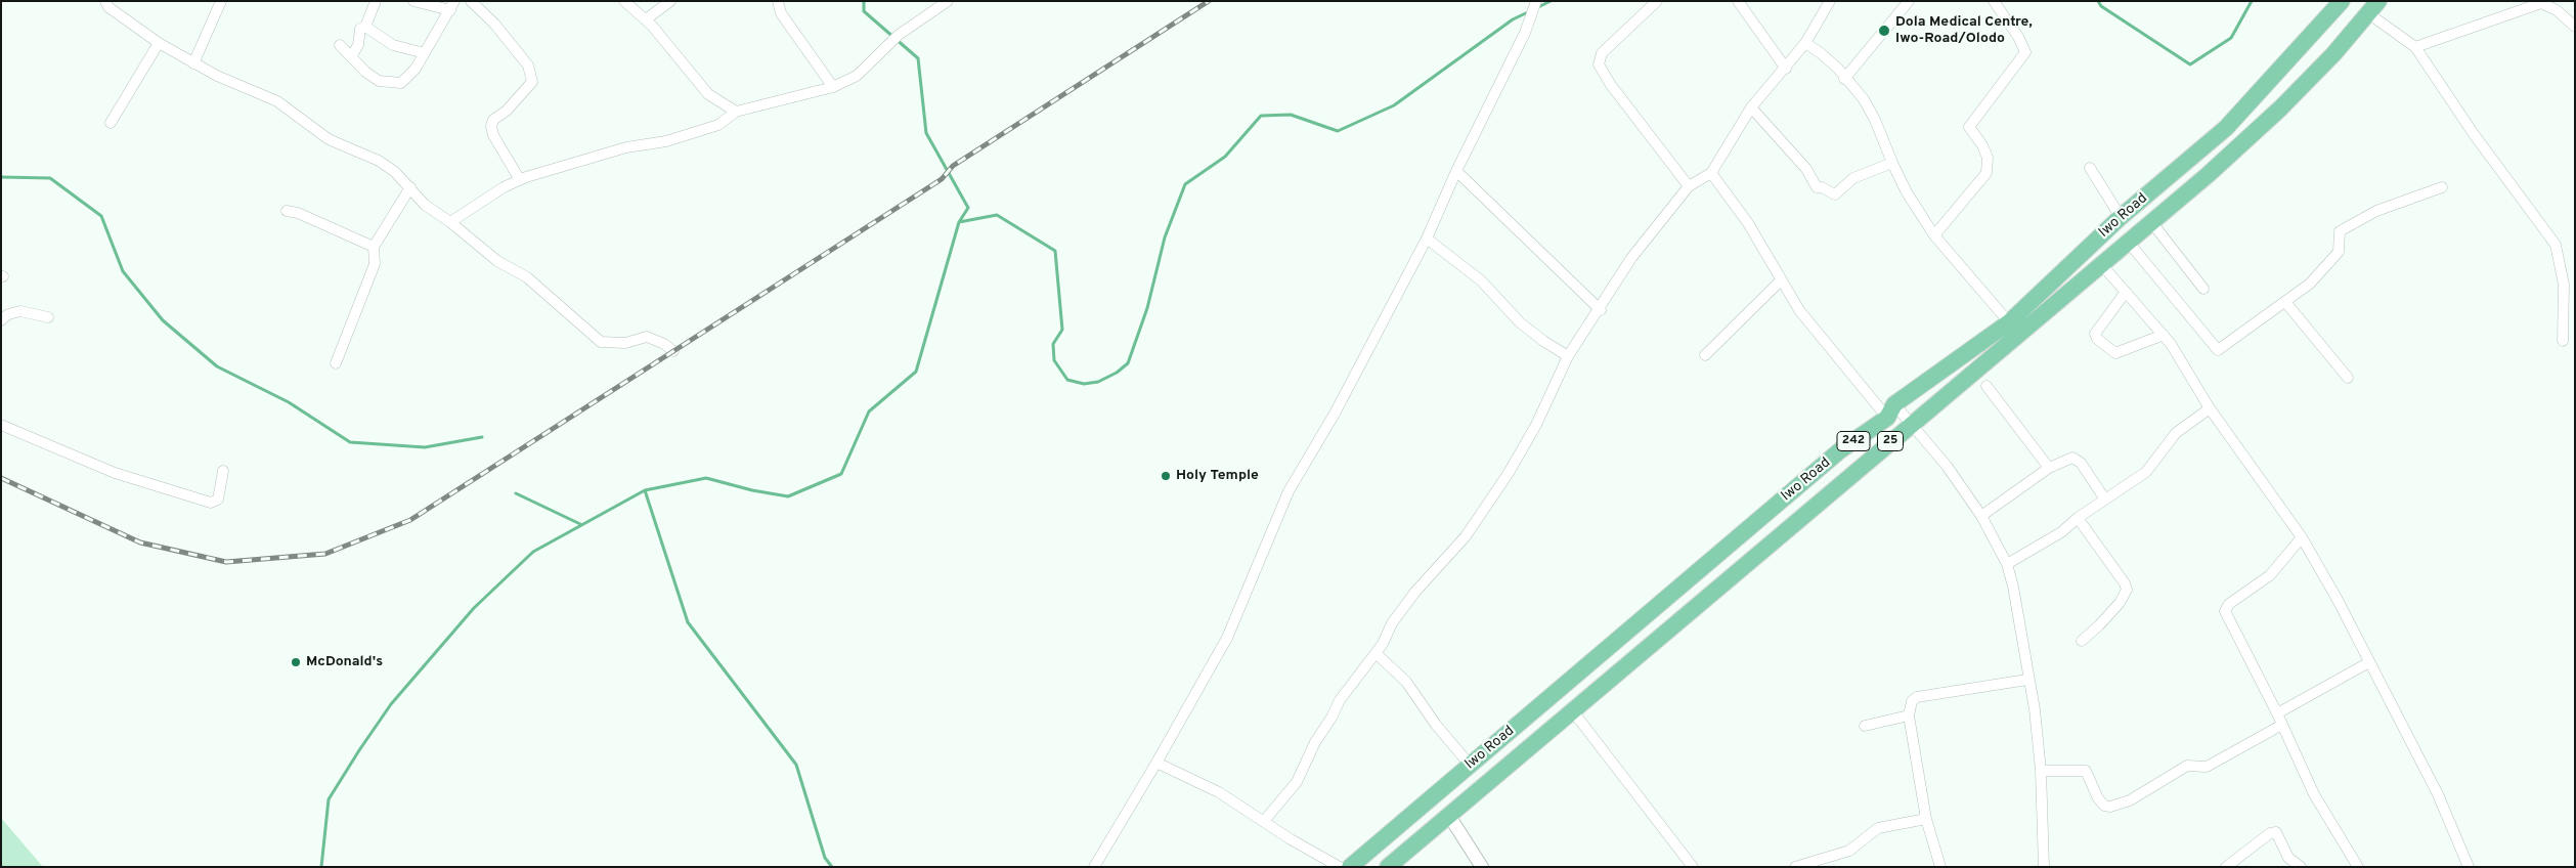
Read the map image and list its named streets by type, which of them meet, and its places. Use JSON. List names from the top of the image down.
{
  "streets": {
    "main road": ["Iwo Road", "242", "25"]
  },
  "places": ["Dola Medical Centre, Iwo-Road/Olodo", "Holy Temple", "McDonald's"]
}
